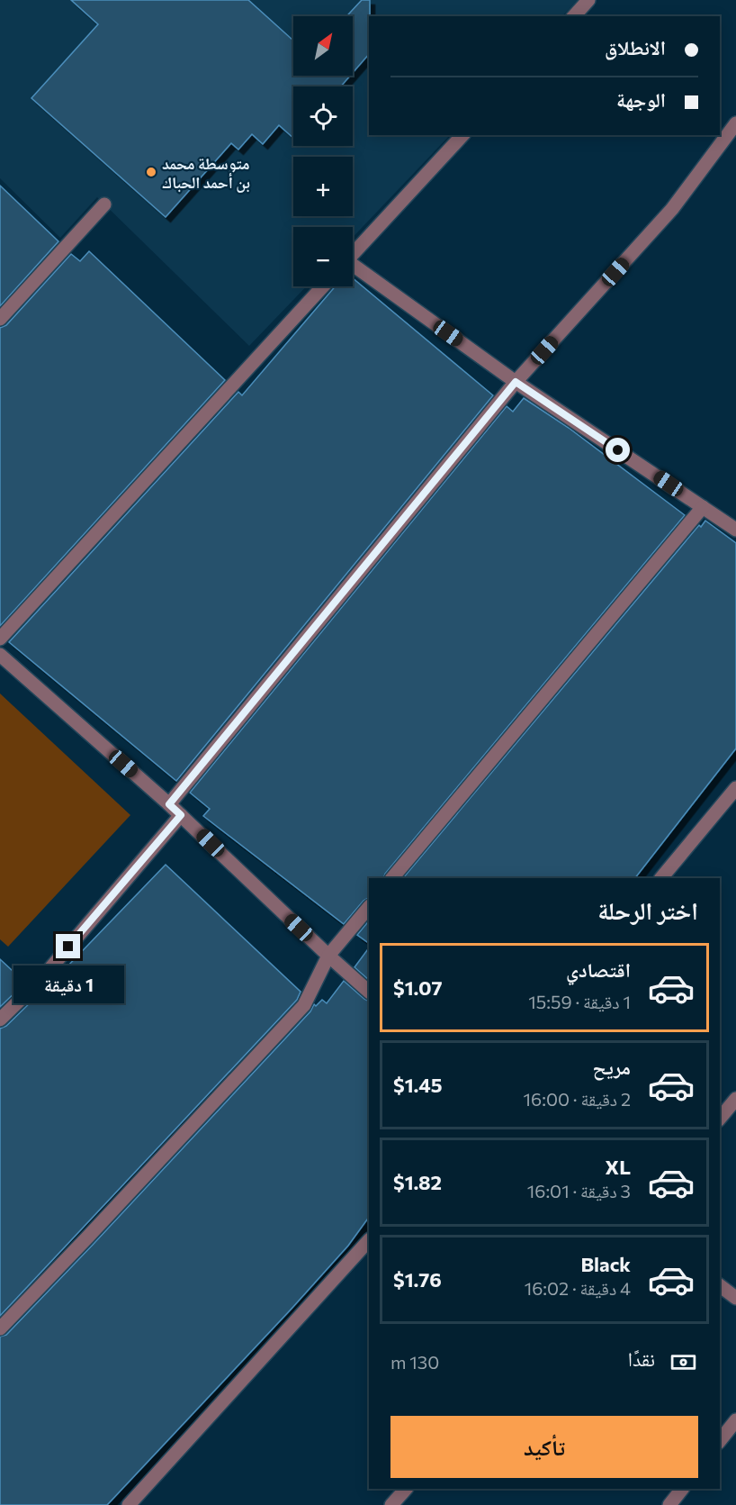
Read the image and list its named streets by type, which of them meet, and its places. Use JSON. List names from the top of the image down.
{
  "places": ["متوسطة محمد بن أحمد الحباك"],
  "north": "top right",
  "page": {
    "map_buttons": ["+", "−"],
    "banner": ["الانطلاق", "الوجهة"],
    "heading": "اختر الرحلة",
    "list": [
      {
        "name": "اقتصادي",
        "note": "1 دقيقة · 15:59",
        "value": "$1.07"
      },
      {
        "name": "مريح",
        "note": "2 دقيقة · 16:00",
        "value": "$1.45"
      },
      {
        "name": "XL",
        "note": "3 دقيقة · 16:01",
        "value": "$1.82"
      },
      {
        "name": "Black",
        "note": "4 دقيقة · 16:02",
        "value": "$1.76"
      }
    ],
    "bubble": "1 دقيقة",
    "pay": ["نقدًا", "130 m"],
    "buttons": "تأكيد"
  }
}
